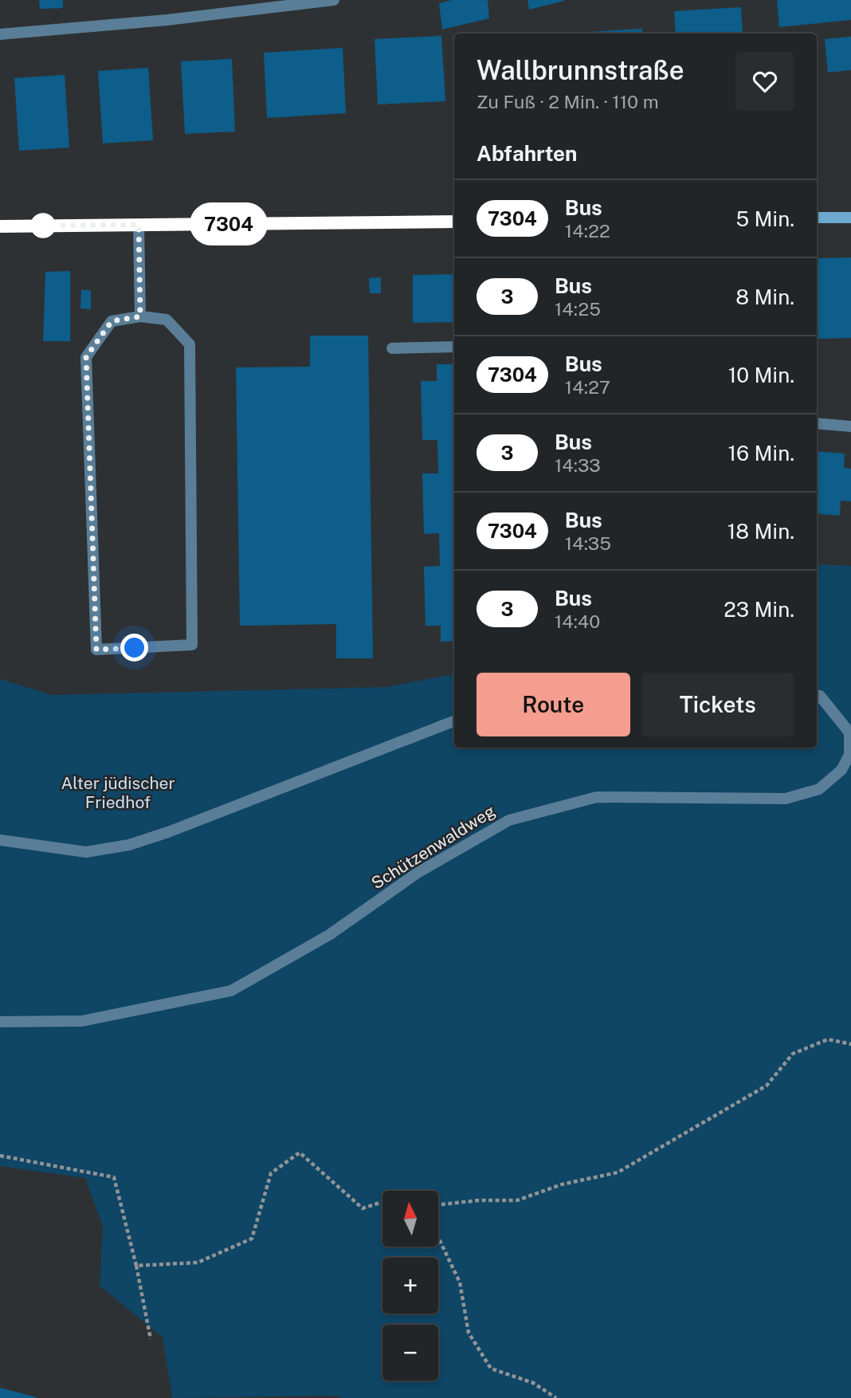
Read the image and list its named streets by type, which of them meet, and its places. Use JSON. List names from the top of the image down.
{
  "streets": {
    "street": ["Schützenwaldweg"]
  },
  "parks": ["Alter jüdischer Friedhof"],
  "lines": ["bus line 7304"],
  "north": "top",
  "page": {
    "on_map": "7304",
    "heading": [
      ["Wallbrunnstraße", "Zu Fuß · 2 Min. · 110 m"],
      "Abfahrten"
    ],
    "list": [
      {
        "mark": "7304",
        "name": "Bus",
        "note": "14:22",
        "value": "5 Min."
      },
      {
        "mark": "3",
        "name": "Bus",
        "note": "14:25",
        "value": "8 Min."
      },
      {
        "mark": "7304",
        "name": "Bus",
        "note": "14:27",
        "value": "10 Min."
      },
      {
        "mark": "3",
        "name": "Bus",
        "note": "14:33",
        "value": "16 Min."
      },
      {
        "mark": "7304",
        "name": "Bus",
        "note": "14:35",
        "value": "18 Min."
      },
      {
        "mark": "3",
        "name": "Bus",
        "note": "14:40",
        "value": "23 Min."
      }
    ],
    "buttons": ["Route", "Tickets"],
    "map_buttons": ["+", "−"]
  }
}
